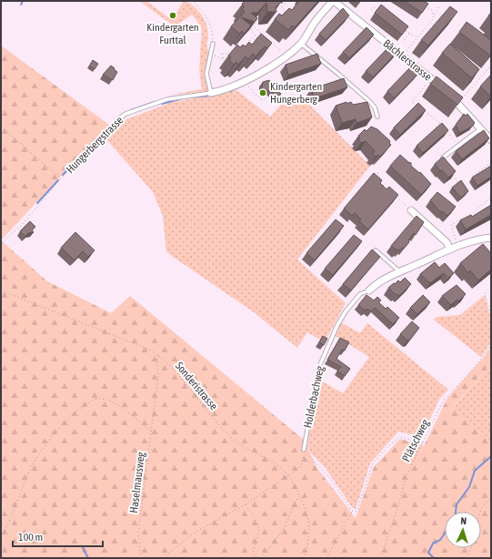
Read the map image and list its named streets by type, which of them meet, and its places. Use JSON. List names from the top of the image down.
{
  "streets": {
    "street": ["Bächlerstrasse", "Hungerbergstrasse", "Holderbachweg"],
    "path": ["Sonderistrasse", "Plätschweg", "Haselmausweg"]
  },
  "crossings": [
    ["Bächlerstrasse", "Hungerbergstrasse"],
    ["Sonderistrasse", "Haselmausweg"]
  ],
  "places": ["Kindergarten Furttal", "Kindergarten Hungerberg"],
  "scale_bar": "100 m",
  "north": "top"
}
